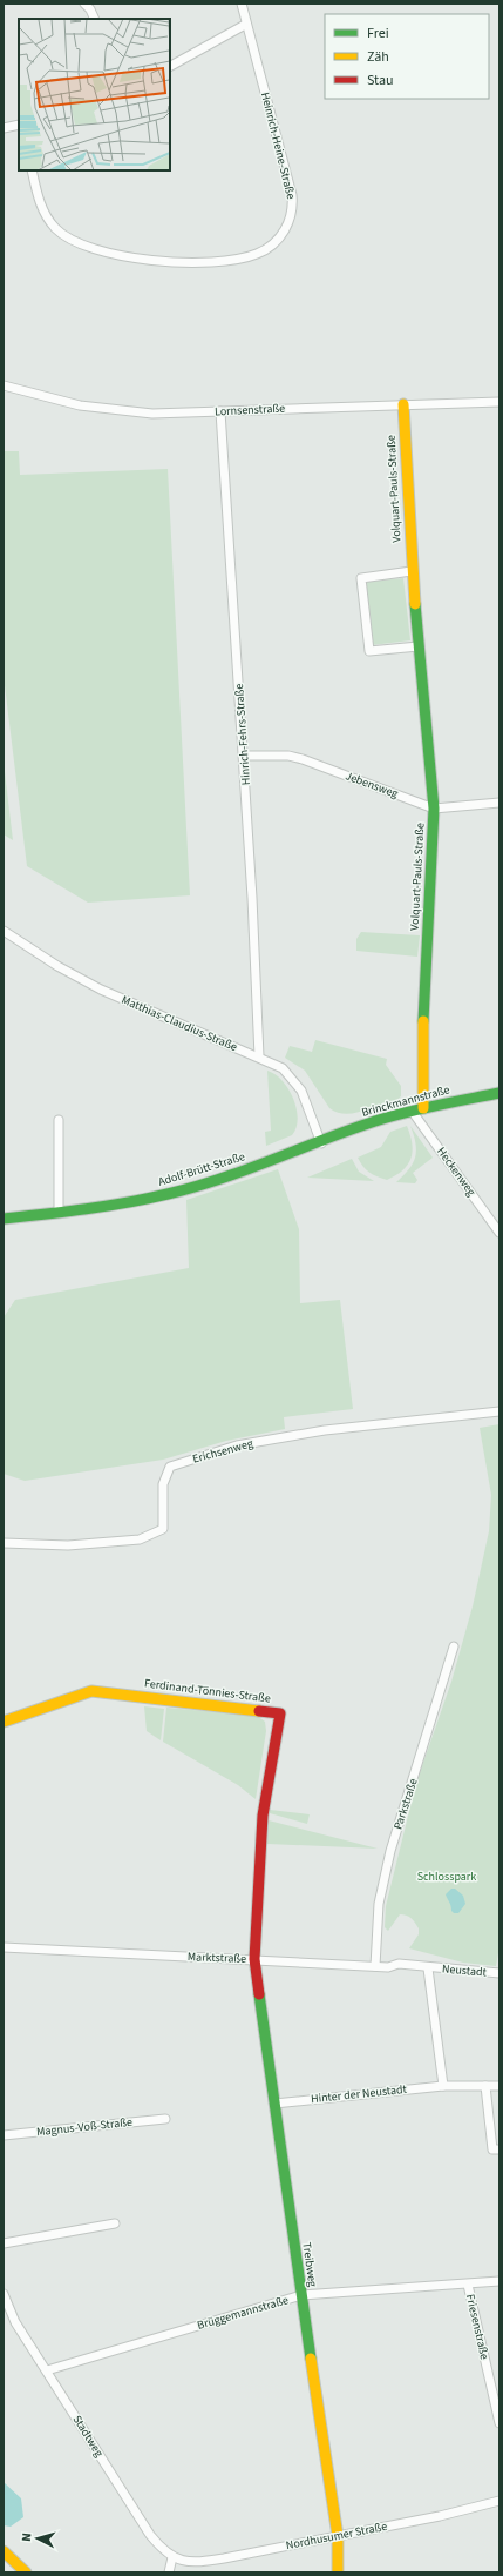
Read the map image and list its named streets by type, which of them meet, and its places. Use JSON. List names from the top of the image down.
{
  "streets": {
    "street": [
      "Heinrich-Heine-Straße",
      "Lornsenstraße",
      "Volquart-Pauls-Straße",
      "Hinrich-Fehrs-Straße",
      "Jebensweg",
      "Matthias-Claudius-Straße",
      "Brinckmannstraße",
      "Adolf-Brütt-Straße",
      "Heckenweg",
      "Erichsenweg",
      "Ferdinand-Tönnies-Straße",
      "Parkstraße",
      "Marktstraße",
      "Neustadt",
      "Hinter der Neustadt",
      "Magnus-Voß-Straße",
      "Treibweg",
      "Brüggemannstraße",
      "Friesenstraße",
      "Stadtweg",
      "Nordhusumer Straße"
    ]
  },
  "crossings": [
    ["Lornsenstraße", "Volquart-Pauls-Straße"],
    ["Lornsenstraße", "Hinrich-Fehrs-Straße"],
    ["Volquart-Pauls-Straße", "Jebensweg"],
    ["Volquart-Pauls-Straße", "Brinckmannstraße"],
    ["Hinrich-Fehrs-Straße", "Jebensweg"],
    ["Hinrich-Fehrs-Straße", "Matthias-Claudius-Straße"],
    ["Matthias-Claudius-Straße", "Brinckmannstraße"],
    ["Matthias-Claudius-Straße", "Adolf-Brütt-Straße"],
    ["Brinckmannstraße", "Adolf-Brütt-Straße"],
    ["Brinckmannstraße", "Heckenweg"],
    ["Ferdinand-Tönnies-Straße", "Marktstraße"],
    ["Ferdinand-Tönnies-Straße", "Treibweg"],
    ["Parkstraße", "Marktstraße"],
    ["Marktstraße", "Neustadt"],
    ["Marktstraße", "Treibweg"],
    ["Hinter der Neustadt", "Treibweg"],
    ["Treibweg", "Brüggemannstraße"],
    ["Treibweg", "Nordhusumer Straße"],
    ["Brüggemannstraße", "Friesenstraße"],
    ["Brüggemannstraße", "Stadtweg"],
    ["Stadtweg", "Nordhusumer Straße"]
  ],
  "parks": ["Schlosspark"],
  "legend": ["Frei", "Zäh", "Stau"],
  "north": "left"
}
